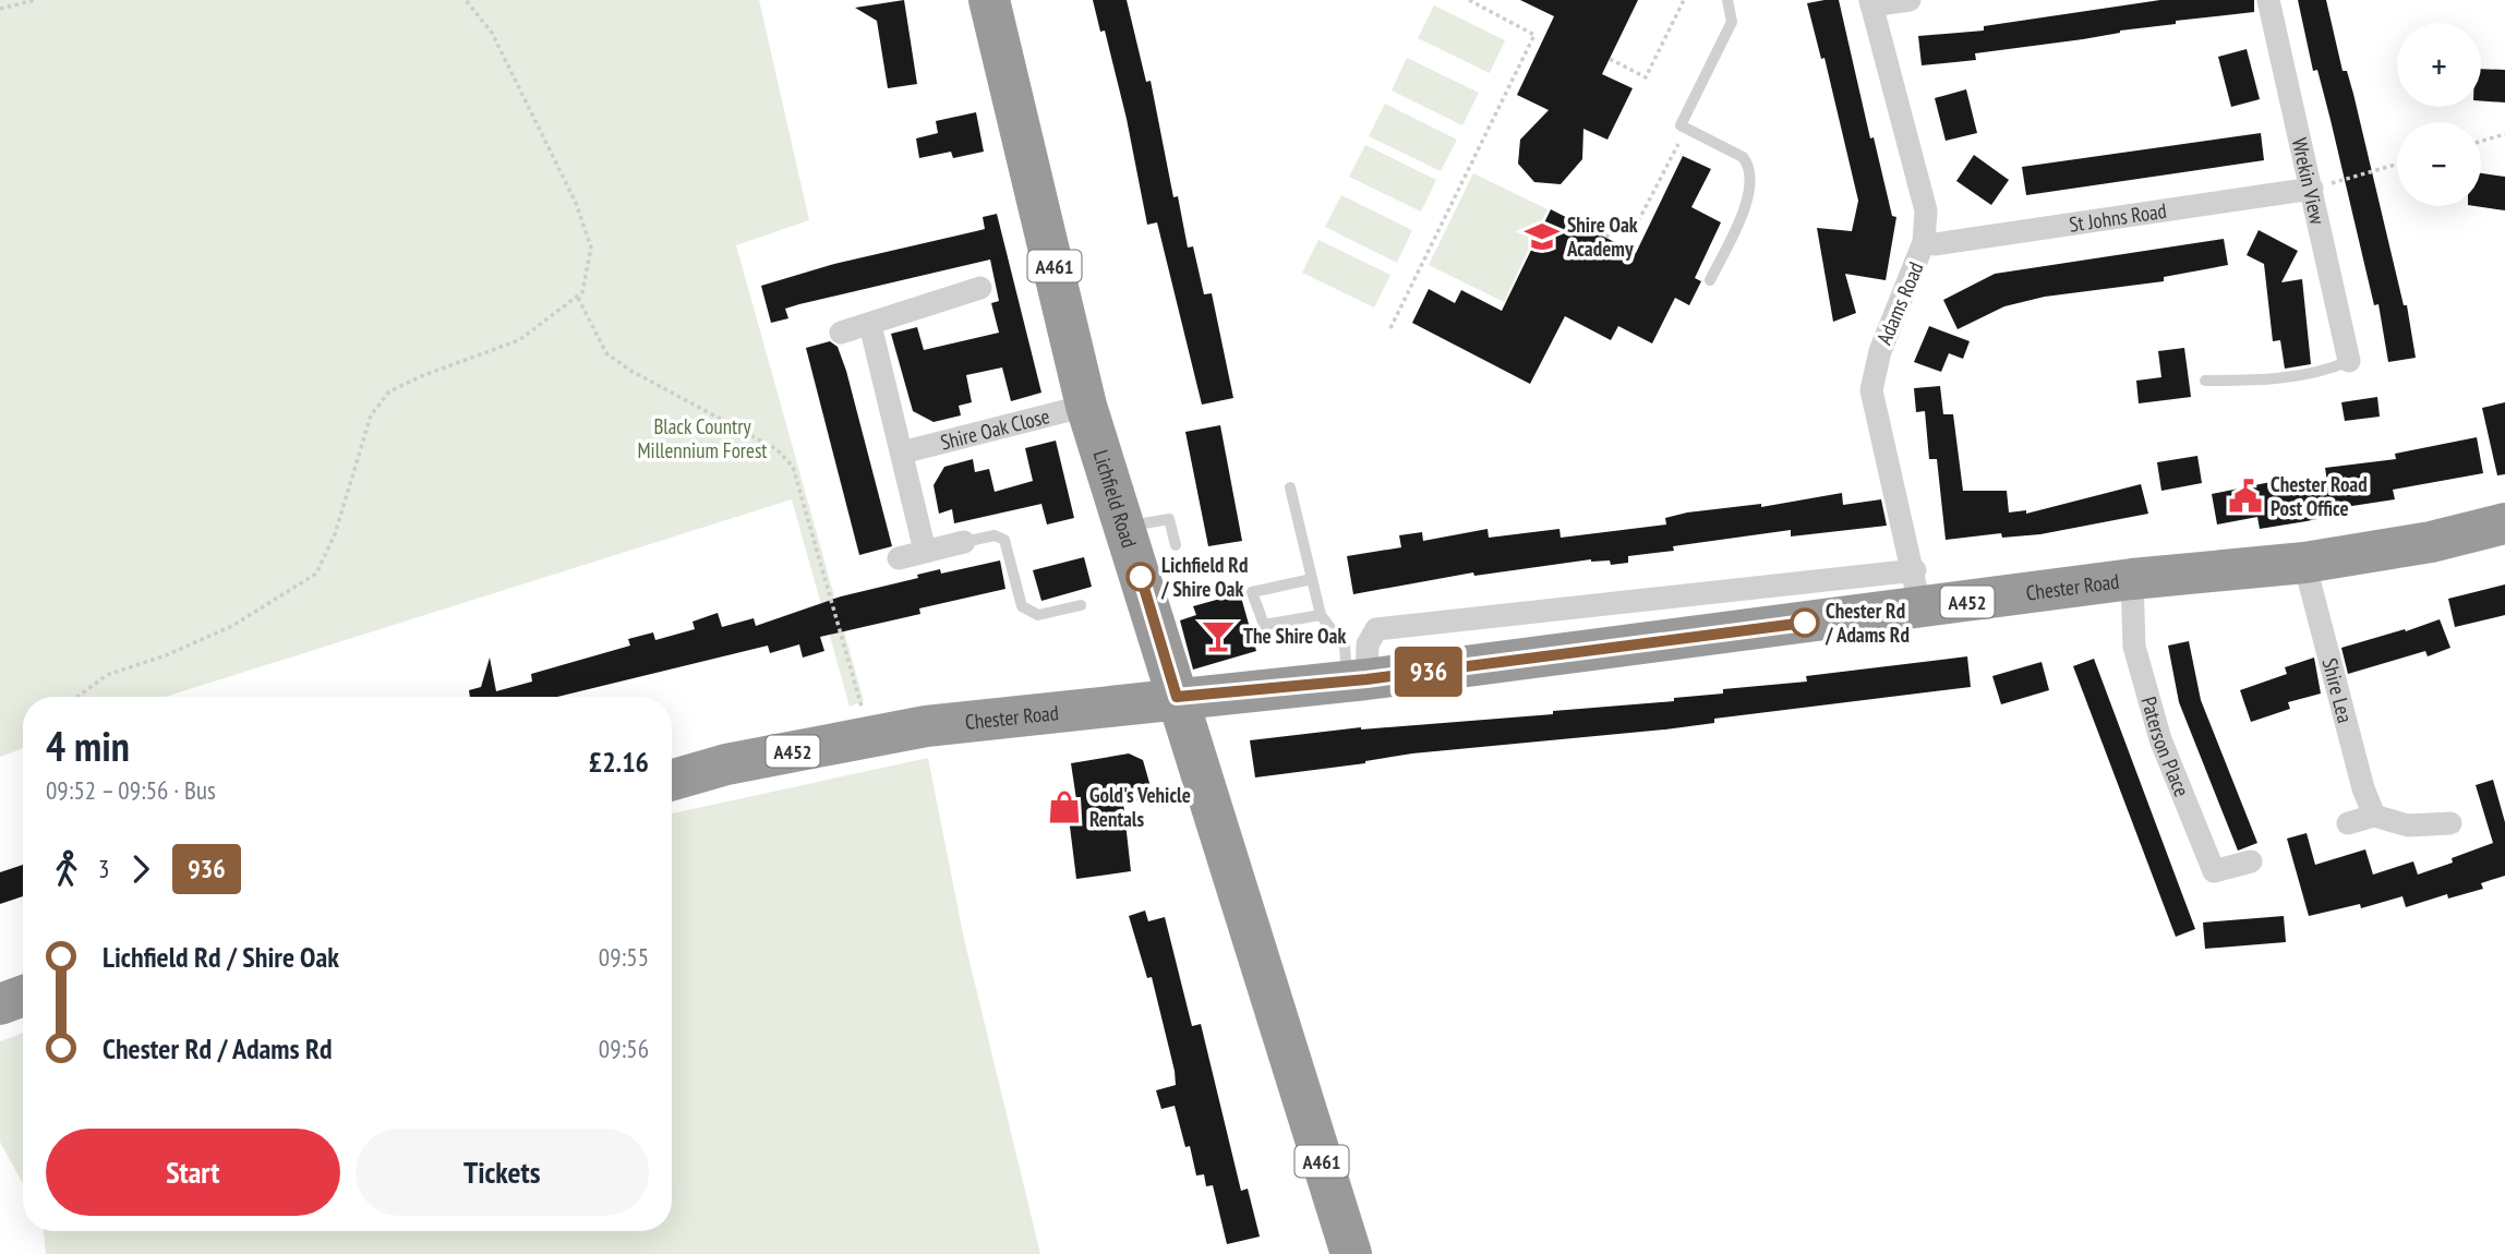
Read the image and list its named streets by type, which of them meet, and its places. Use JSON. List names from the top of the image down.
{
  "streets": {
    "highway": [
      "A461",
      "Lichfield Road",
      "Chester Road",
      "A452"
    ],
    "street": [
      "Wrekin View",
      "St Johns Road",
      "Adams Road",
      "Shire Oak Close",
      "Shire Lea",
      "Paterson Place"
    ]
  },
  "crossings": [
    ["Wrekin View", "St Johns Road"],
    ["St Johns Road", "Adams Road"],
    ["Adams Road", "Chester Road"],
    ["Shire Oak Close", "Lichfield Road"],
    ["Lichfield Road", "Chester Road"],
    ["Chester Road", "Shire Lea"],
    ["Chester Road", "Paterson Place"]
  ],
  "parks": ["Black Country Millennium Forest"],
  "places": {
    "school or university": ["Shire Oak Academy"],
    "public building": ["Chester Road Post Office"],
    "other": ["Lichfield Rd / Shire Oak", "Chester Rd / Adams Rd"],
    "bar": ["The Shire Oak"],
    "shop": ["Gold's Vehicle Rentals"]
  },
  "lines": ["bus line 936"],
  "page": {
    "on_map": "936",
    "map_buttons": ["+", "−"],
    "heading": ["4 min", "09:52 – 09:56 · Bus", "£2.16"],
    "legs": ["3", "936"],
    "list": [
      {
        "name": "Lichfield Rd / Shire Oak",
        "value": "09:55"
      },
      {
        "name": "Chester Rd / Adams Rd",
        "value": "09:56"
      }
    ],
    "buttons": ["Start", "Tickets"]
  }
}
